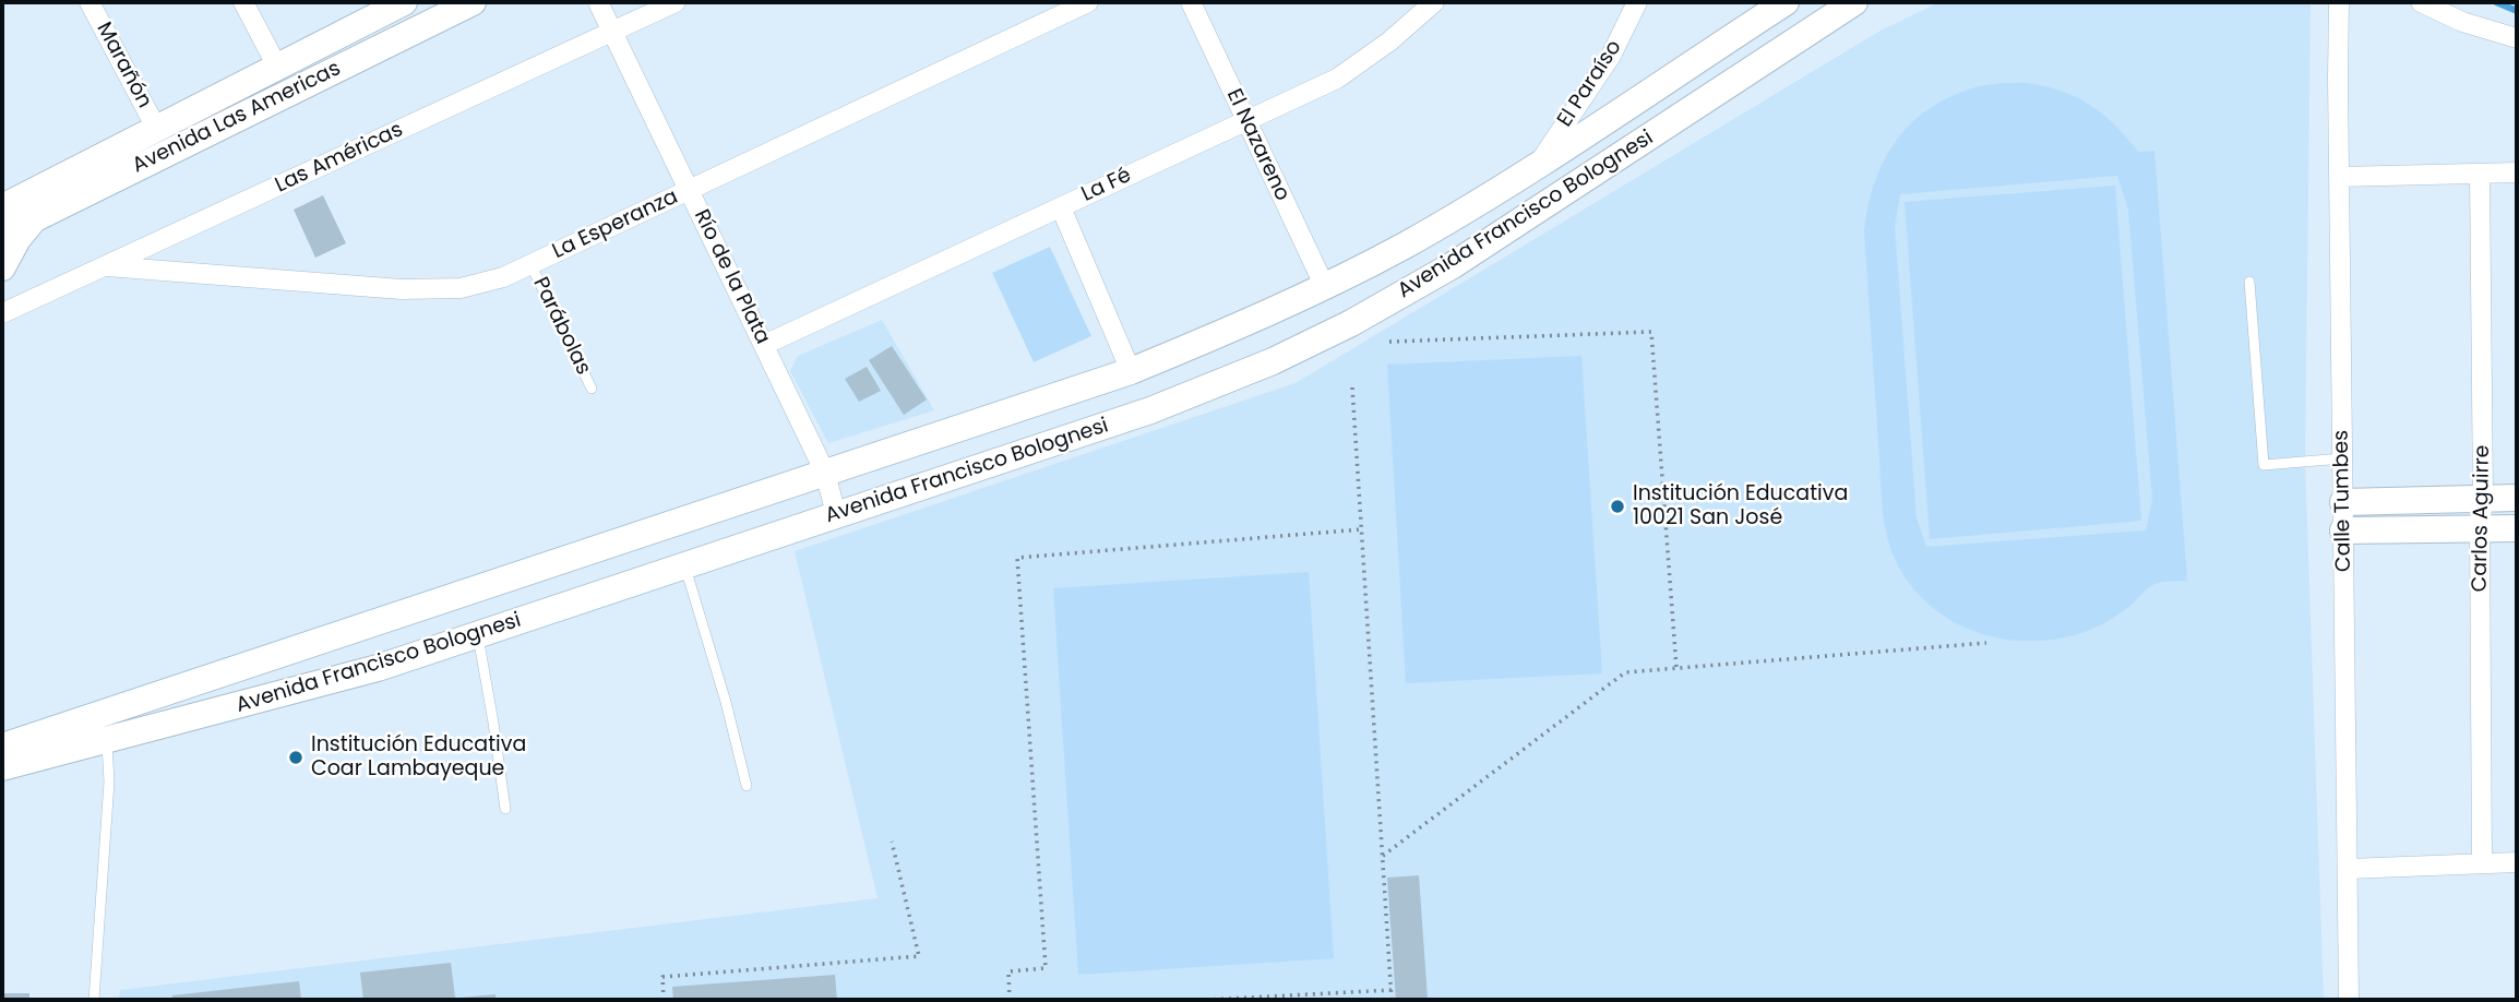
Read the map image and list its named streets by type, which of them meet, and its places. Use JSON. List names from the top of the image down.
{
  "streets": {
    "main road": ["Avenida Las Americas", "Avenida Francisco Bolognesi"],
    "street": [
      "Marañón",
      "El Paraíso",
      "El Nazareno",
      "Las Américas",
      "La Fé",
      "La Esperanza",
      "Río de la Plata",
      "Calle Tumbes",
      "Carlos Aguirre"
    ],
    "lane": ["Parábolas"]
  },
  "crossings": [
    ["Marañón", "Avenida Las Americas"],
    ["El Paraíso", "Avenida Francisco Bolognesi"],
    ["El Nazareno", "La Fé"],
    ["El Nazareno", "Avenida Francisco Bolognesi"],
    ["Las Américas", "La Esperanza"],
    ["Las Américas", "Río de la Plata"],
    ["La Fé", "Río de la Plata"],
    ["Avenida Francisco Bolognesi", "Río de la Plata"],
    ["La Esperanza", "Río de la Plata"],
    ["La Esperanza", "Parábolas"]
  ],
  "places": ["Institución Educativa 10021 San José", "Institución Educativa Coar Lambayeque"]
}
